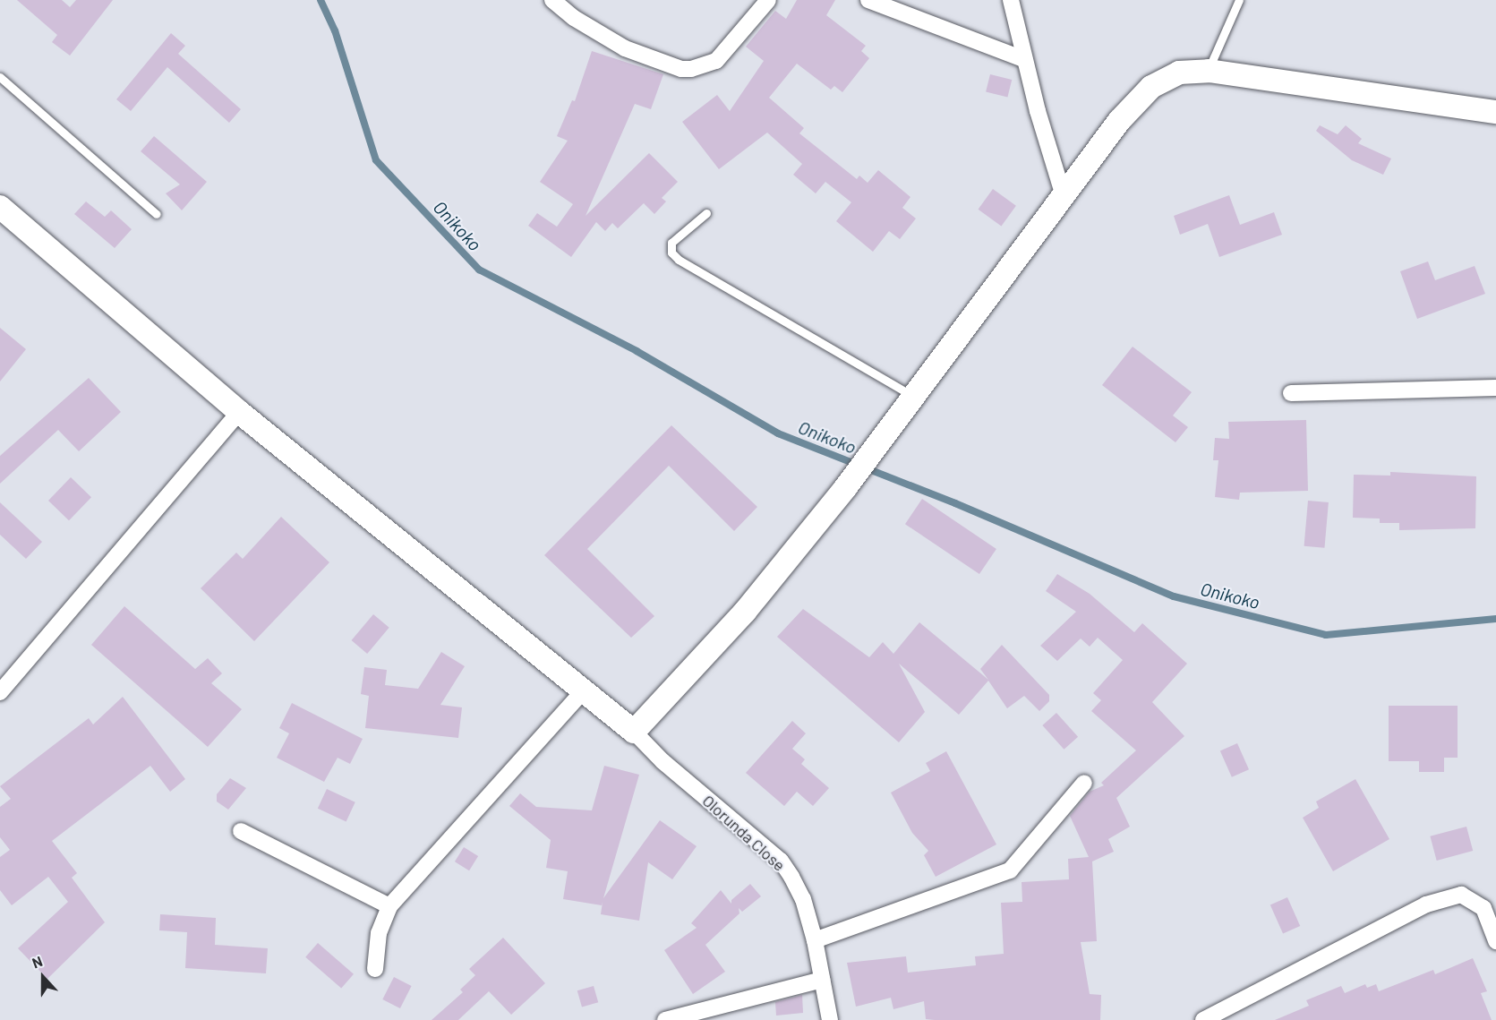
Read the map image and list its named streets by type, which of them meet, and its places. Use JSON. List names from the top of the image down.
{
  "streets": {
    "street": ["Olorunda Close"]
  },
  "water": ["Onikoko"],
  "north": "top"
}
